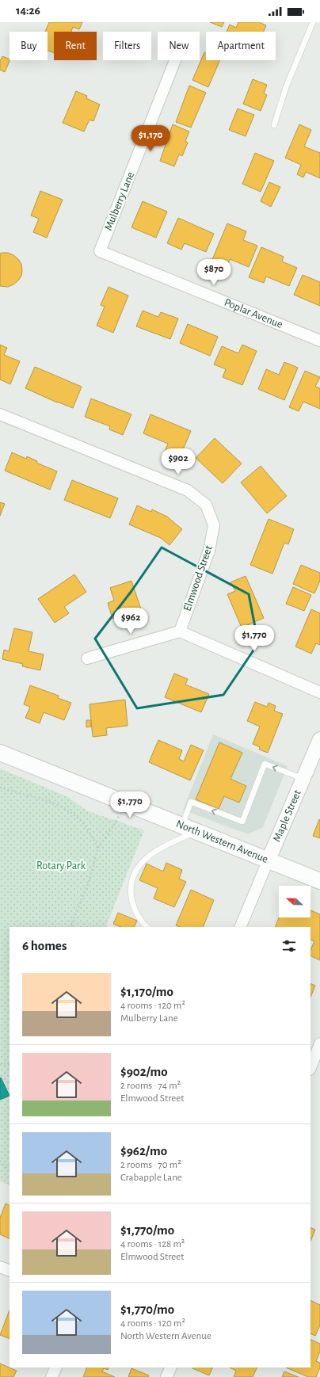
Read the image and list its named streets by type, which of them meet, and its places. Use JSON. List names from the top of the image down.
{
  "streets": {
    "main road": ["North Western Avenue"],
    "street": [
      "Mulberry Lane",
      "Poplar Avenue",
      "Elmwood Street",
      "Maple Street"
    ]
  },
  "crossings": [
    ["Mulberry Lane", "Poplar Avenue"],
    ["Maple Street", "North Western Avenue"]
  ],
  "parks": ["Rotary Park"],
  "north": "left",
  "page": {
    "status": "14:26",
    "chip": [
      "Buy",
      "Rent",
      "Filters",
      "New",
      "Apartment"
    ],
    "price": [
      "$1,170",
      "$870",
      "$902",
      "$962",
      "$1,770",
      "$1,770"
    ],
    "heading": "6 homes",
    "list": [
      {
        "name": "$1,170/mo",
        "note": "4 rooms · 120 m² · Mulberry Lane"
      },
      {
        "name": "$902/mo",
        "note": "2 rooms · 74 m² · Elmwood Street"
      },
      {
        "name": "$962/mo",
        "note": "2 rooms · 70 m² · Crabapple Lane"
      },
      {
        "name": "$1,770/mo",
        "note": "4 rooms · 128 m² · Elmwood Street"
      },
      {
        "name": "$1,770/mo",
        "note": "4 rooms · 120 m² · North Western Avenue"
      }
    ]
  }
}
